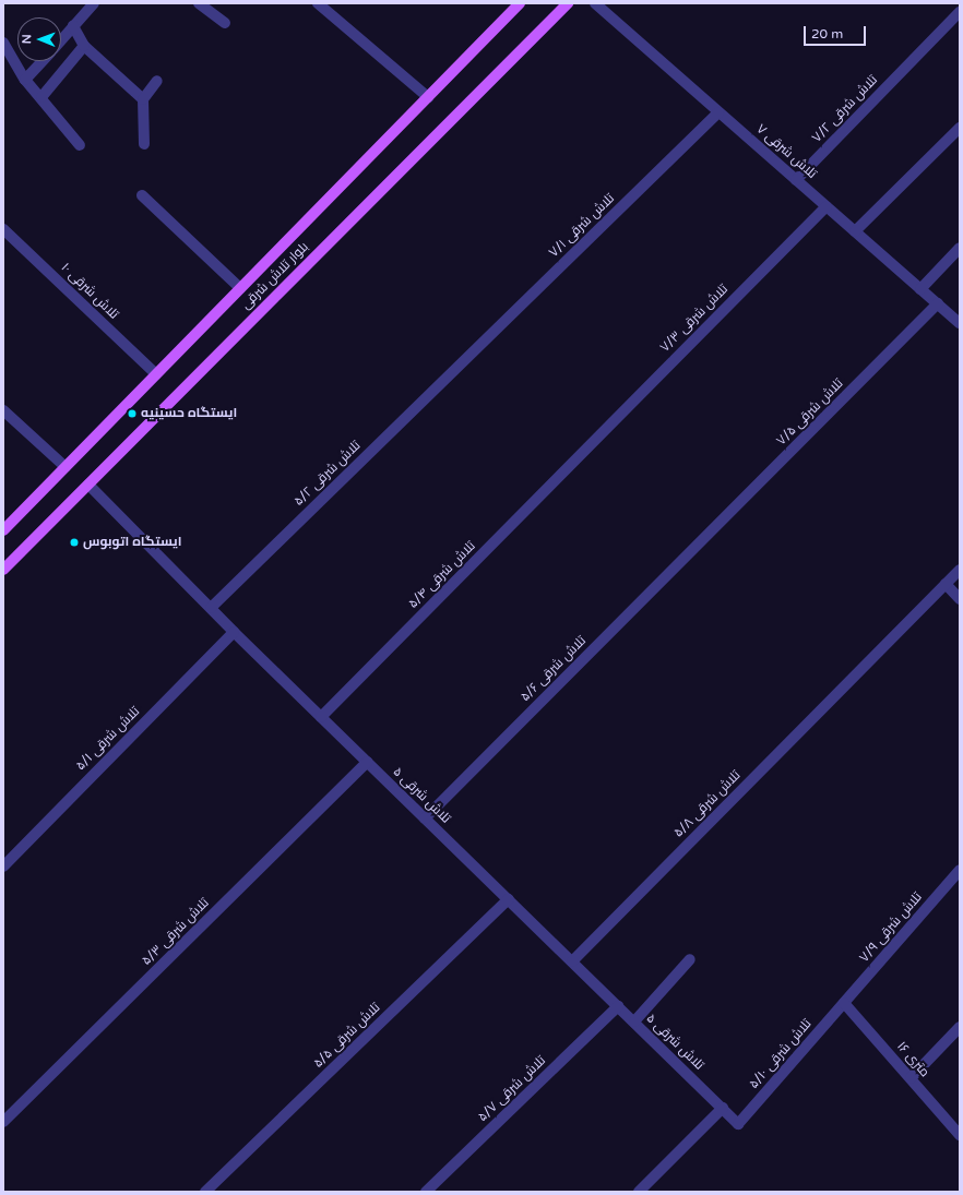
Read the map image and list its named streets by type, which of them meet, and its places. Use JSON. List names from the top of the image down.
{
  "streets": {
    "main road": ["بلوار تلاش شرقی"],
    "street": [
      "۷/۲ تلاش شرقی",
      "۷ تلاش شرقی",
      "۷/۱ تلاش شرقی",
      "تلاش شرقی ۱۰",
      "۷/۳ تلاش شرقی",
      "۷/۵ تلاش شرقی",
      "۵/۲ تلاش شرقی",
      "۵/۴ تلاش شرقی",
      "۵/۶ تلاش شرقی",
      "۵/۱ تلاش شرقی",
      "۵ تلاش شرقی",
      "۵/۸ تلاش شرقی",
      "۷/۹ تلاش شرقی",
      "۵/۳ تلاش شرقی",
      "۵/۵ تلاش شرقی",
      "۵/۱۰ تلاش شرقی",
      "۱۶ متری",
      "۵/۷ تلاش شرقی"
    ]
  },
  "crossings": [
    ["۷/۲ تلاش شرقی", "۷ تلاش شرقی"],
    ["۷ تلاش شرقی", "۷/۱ تلاش شرقی"],
    ["۷ تلاش شرقی", "۷/۳ تلاش شرقی"],
    ["۷ تلاش شرقی", "۷/۵ تلاش شرقی"],
    ["۷/۱ تلاش شرقی", "۵/۲ تلاش شرقی"],
    ["بلوار تلاش شرقی", "تلاش شرقی ۱۰"],
    ["بلوار تلاش شرقی", "۵ تلاش شرقی"],
    ["۷/۳ تلاش شرقی", "۵/۴ تلاش شرقی"],
    ["۷/۵ تلاش شرقی", "۵/۶ تلاش شرقی"],
    ["۵/۲ تلاش شرقی", "۵ تلاش شرقی"],
    ["۵/۴ تلاش شرقی", "۵ تلاش شرقی"],
    ["۵/۶ تلاش شرقی", "۵ تلاش شرقی"],
    ["۵/۱ تلاش شرقی", "۵ تلاش شرقی"],
    ["۵ تلاش شرقی", "۵/۸ تلاش شرقی"],
    ["۵ تلاش شرقی", "۵/۳ تلاش شرقی"],
    ["۵ تلاش شرقی", "۵/۵ تلاش شرقی"],
    ["۵ تلاش شرقی", "۵/۱۰ تلاش شرقی"],
    ["۵ تلاش شرقی", "۵/۷ تلاش شرقی"],
    ["۷/۹ تلاش شرقی", "۵/۱۰ تلاش شرقی"],
    ["۷/۹ تلاش شرقی", "۱۶ متری"],
    ["۵/۱۰ تلاش شرقی", "۱۶ متری"]
  ],
  "places": ["ایستگاه حسینیه", "ایستگاه اتوبوس"],
  "scale_bar": "20 m",
  "north": "left"
}
